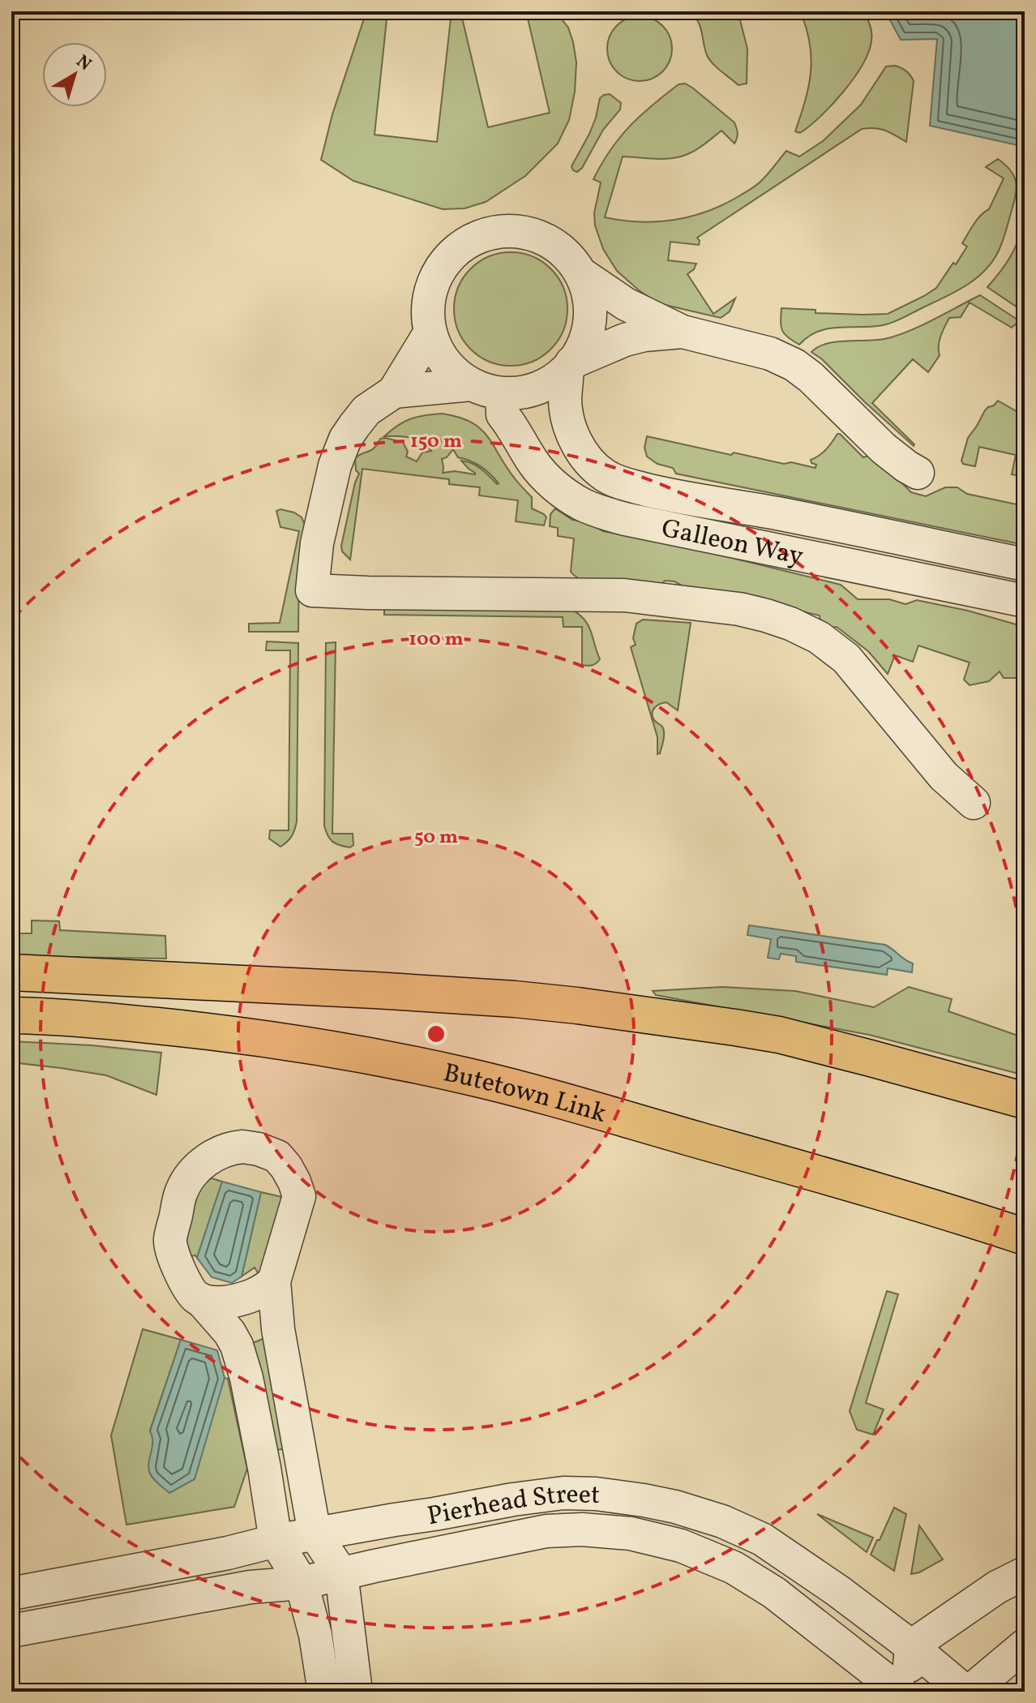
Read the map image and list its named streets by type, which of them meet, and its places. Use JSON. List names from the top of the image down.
{
  "streets": {
    "main road": ["Butetown Link"],
    "street": ["Galleon Way", "Pierhead Street"]
  },
  "north": "top right",
  "rings": ["150 m", "100 m", "50 m"]
}
